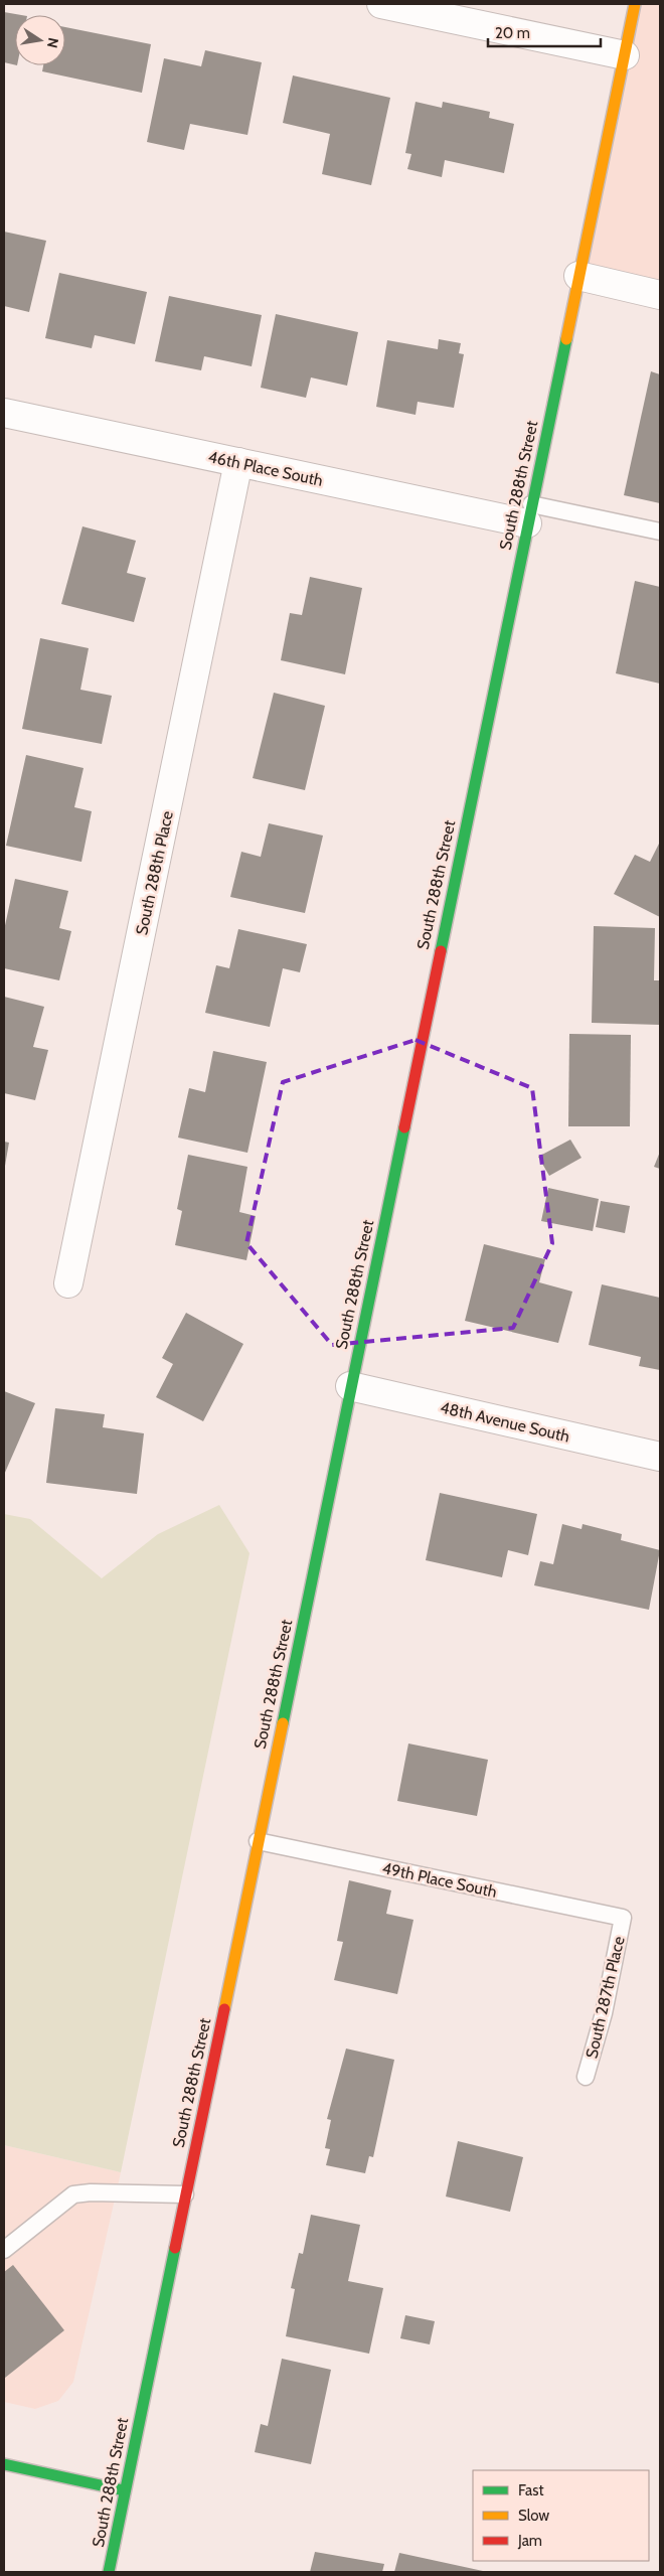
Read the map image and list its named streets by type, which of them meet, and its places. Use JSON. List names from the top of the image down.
{
  "streets": {
    "main road": ["South 288th Street"],
    "street": ["46th Place South", "South 288th Place", "48th Avenue South"],
    "lane": ["49th Place South", "South 287th Place"]
  },
  "crossings": [
    ["46th Place South", "South 288th Street"],
    ["46th Place South", "South 288th Place"],
    ["South 288th Street", "48th Avenue South"],
    ["South 288th Street", "49th Place South"],
    ["49th Place South", "South 287th Place"]
  ],
  "legend": ["Fast", "Slow", "Jam"],
  "scale_bar": "20 m",
  "north": "right"
}
